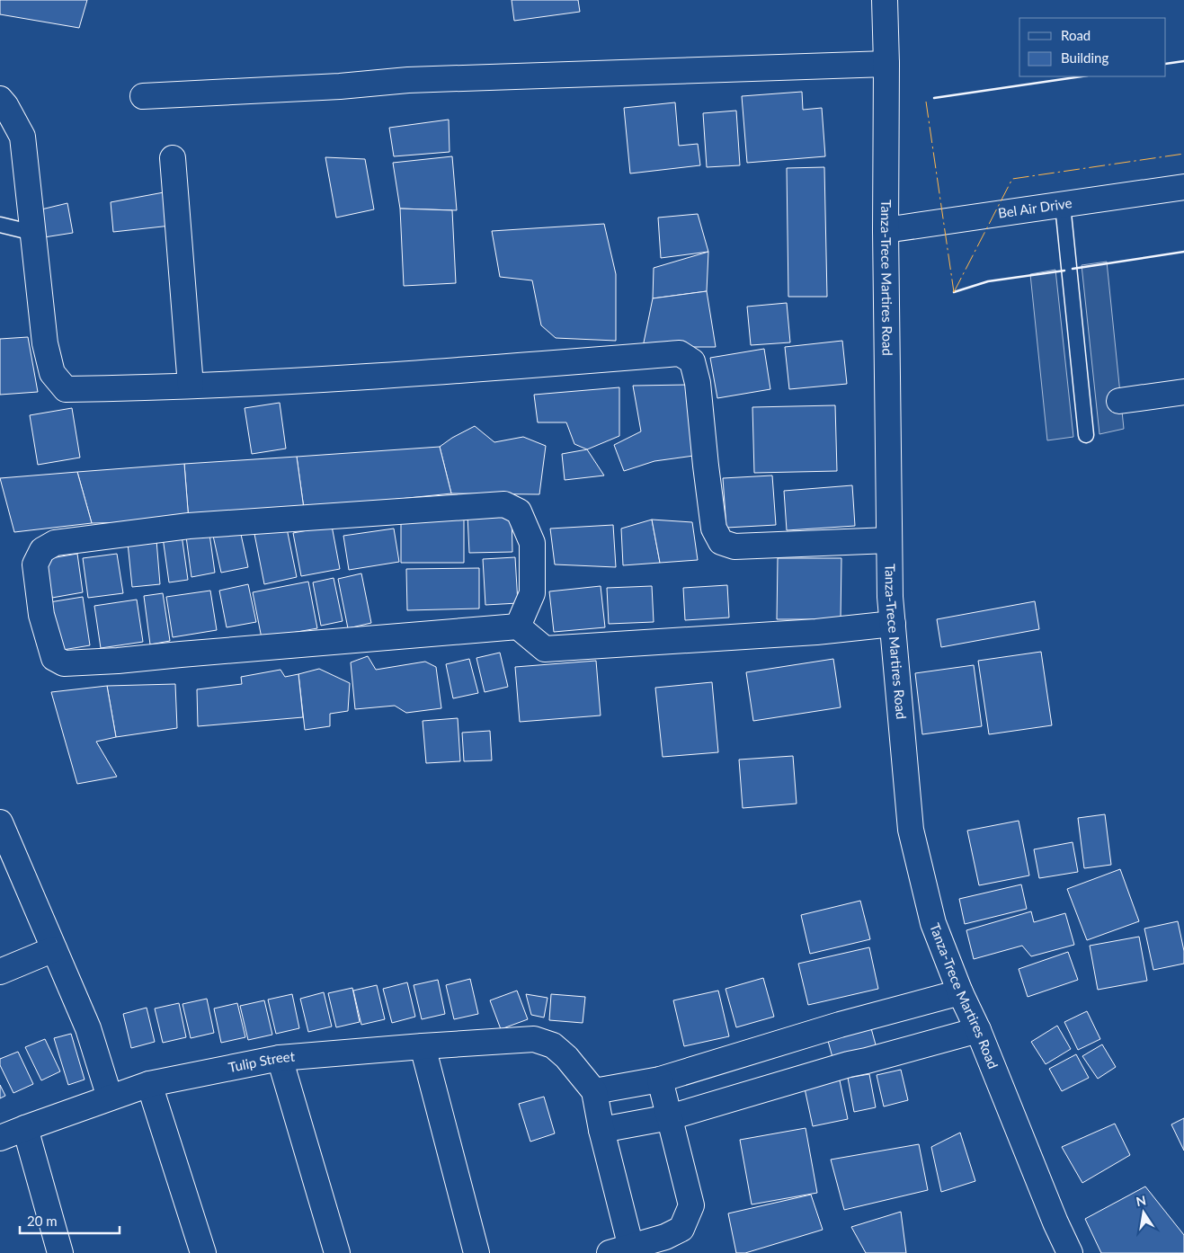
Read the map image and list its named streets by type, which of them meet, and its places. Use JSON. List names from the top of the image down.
{
  "streets": {
    "street": ["Bel Air Drive", "Tanza-Trece Martires Road", "Tulip Street"]
  },
  "crossings": [
    ["Bel Air Drive", "Tanza-Trece Martires Road"]
  ],
  "legend": ["Road", "Building"],
  "scale_bar": "20 m",
  "north": "top"
}
